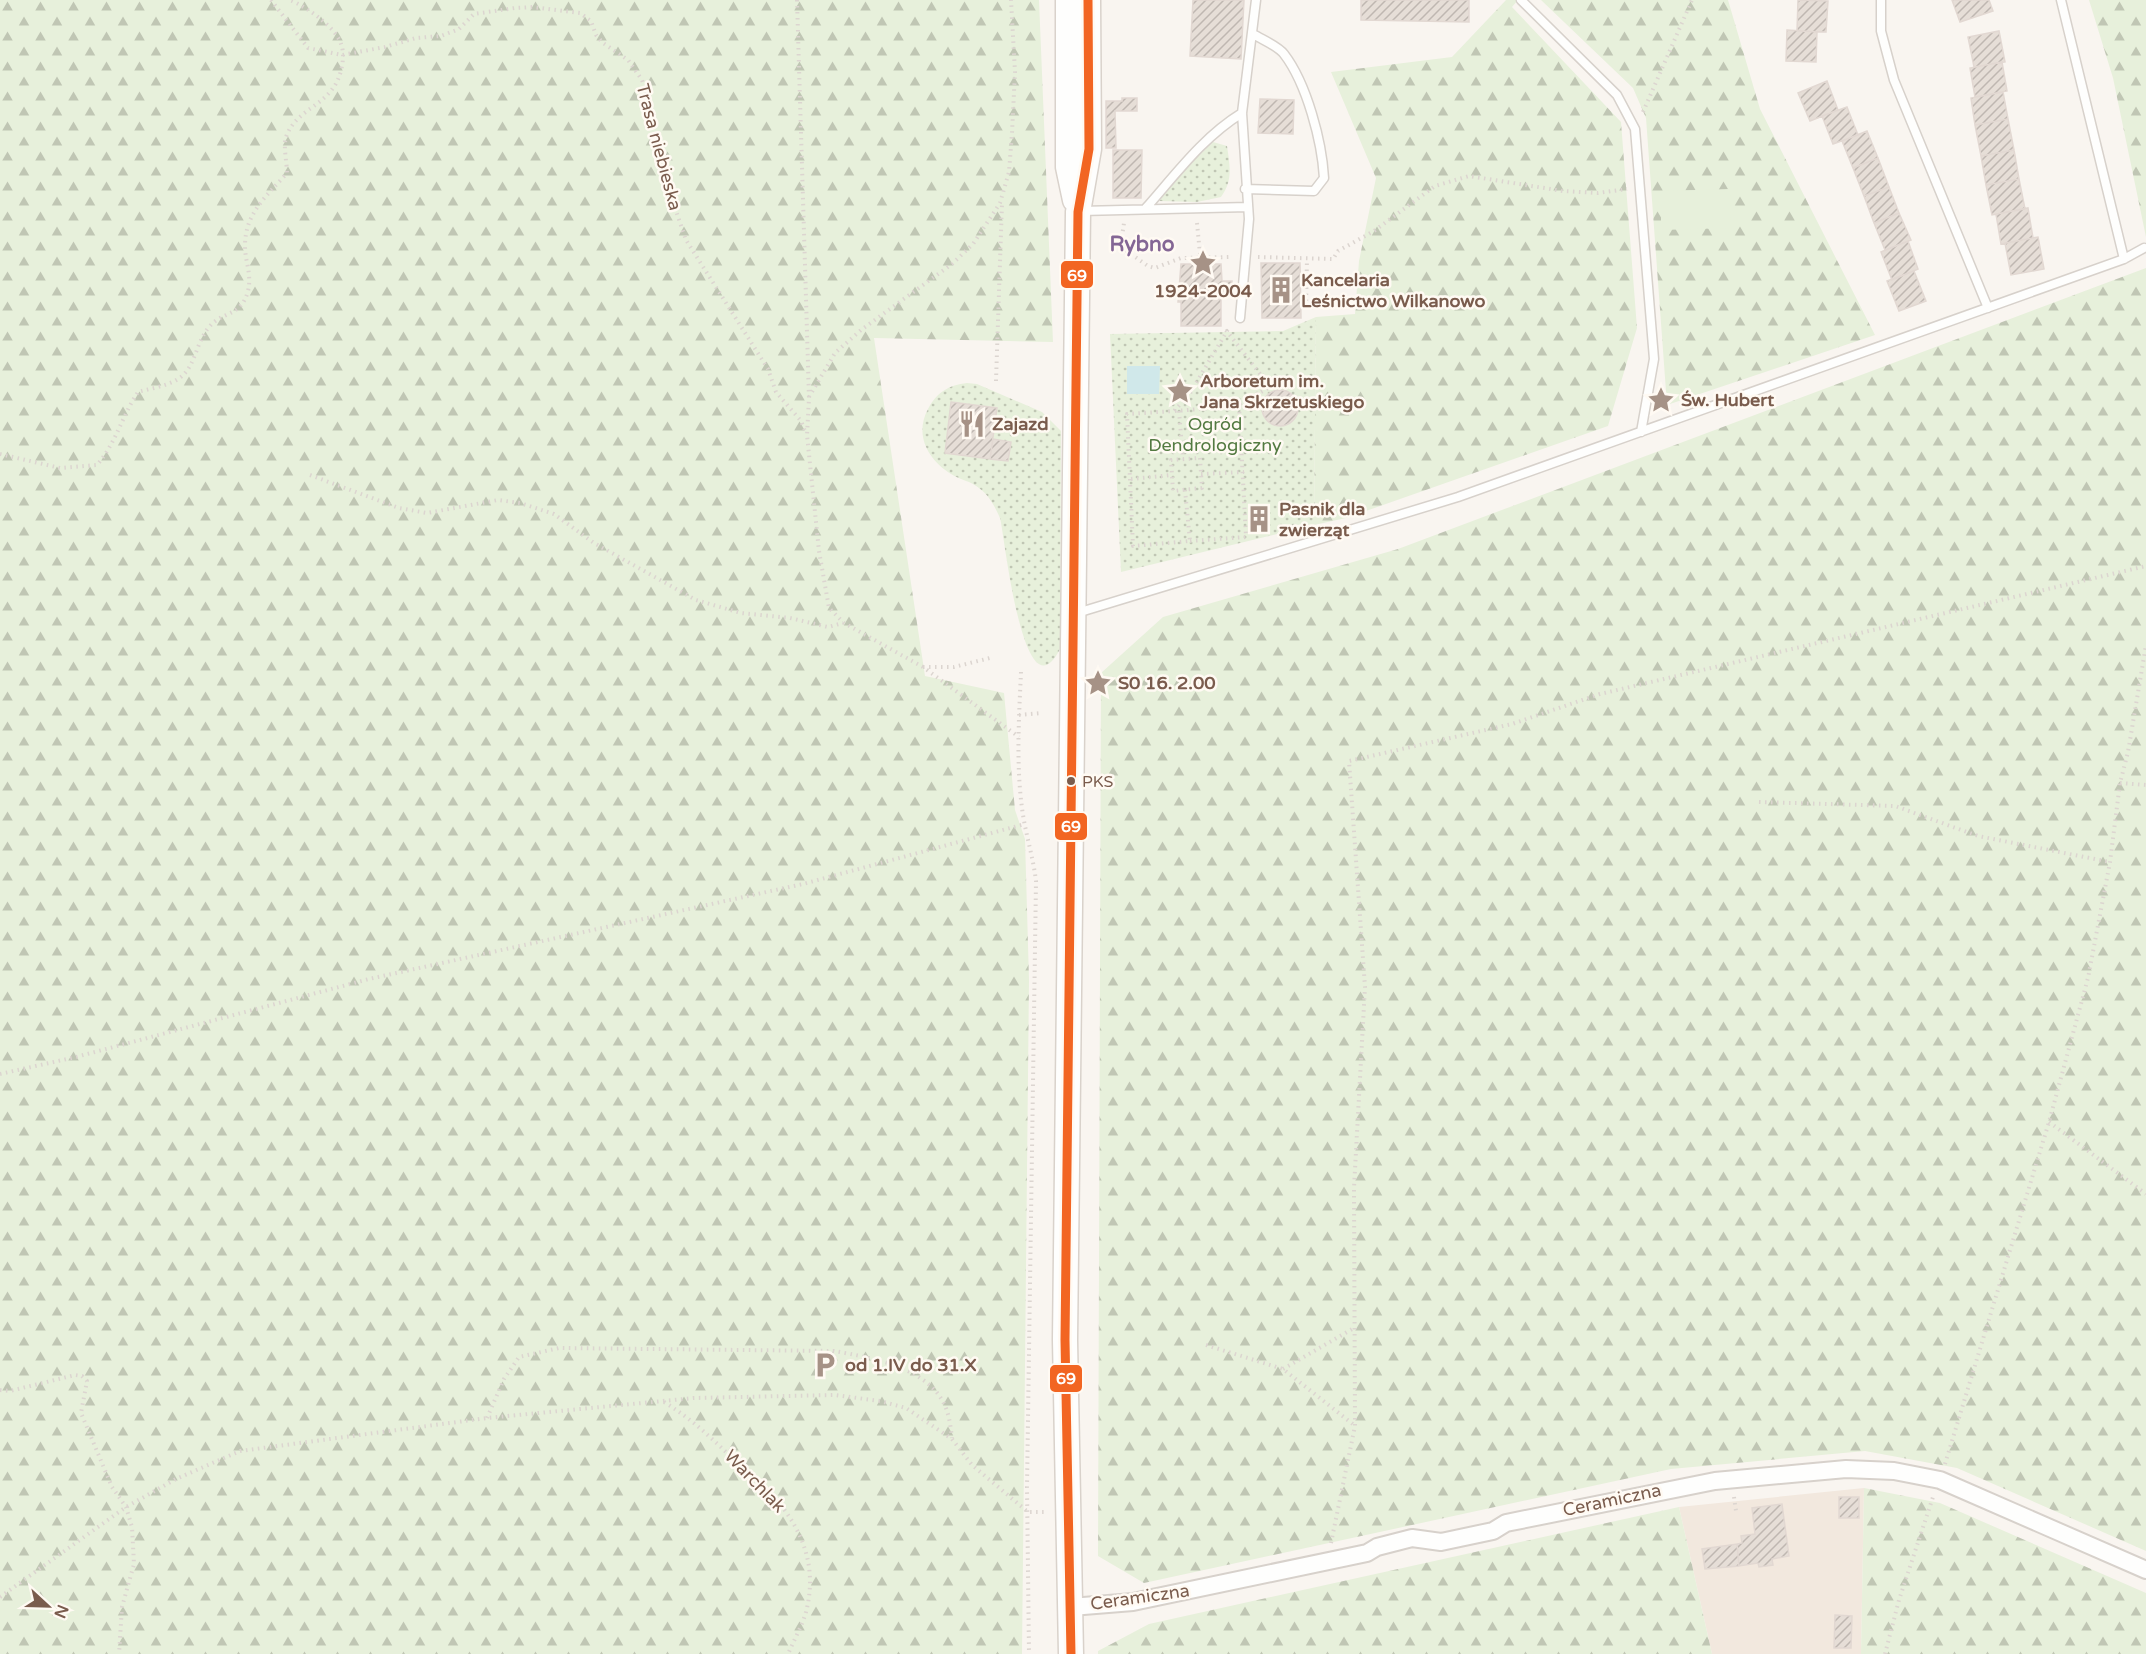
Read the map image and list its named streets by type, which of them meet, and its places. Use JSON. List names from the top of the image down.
{
  "streets": {
    "street": ["Ceramiczna"],
    "path": ["Trasa niebieska", "Warchlak"]
  },
  "districts": ["Rybno"],
  "parks": ["Ogród Dendrologiczny"],
  "places": {
    "place": [
      "1924-2004",
      "Arboretum im. Jana Skrzetuskiego",
      "Św. Hubert",
      "S0 16. 2.00"
    ],
    "building": ["Kancelaria Leśnictwo Wilkanowo", "Pasnik dla zwierząt"],
    "restaurant": ["Zajazd"],
    "other": ["PKS"],
    "parking": ["od 1.IV do 31.X"]
  },
  "lines": ["transit line 69"],
  "north": "right"
}
